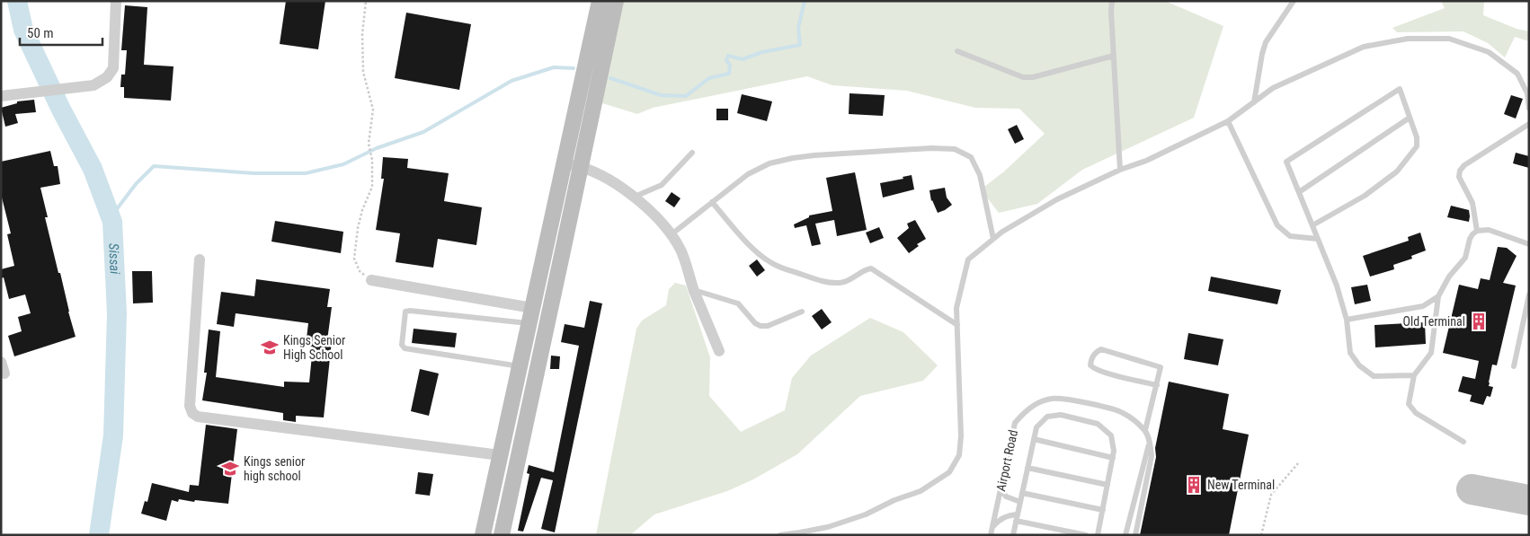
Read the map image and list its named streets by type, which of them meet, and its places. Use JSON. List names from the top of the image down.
{
  "streets": {
    "lane": ["Airport Road"]
  },
  "water": ["Sissai"],
  "places": {
    "building": ["Old Terminal", "New Terminal"],
    "school or university": ["Kings Senior High School", "Kings senior high school"]
  },
  "scale_bar": "50 m"
}
